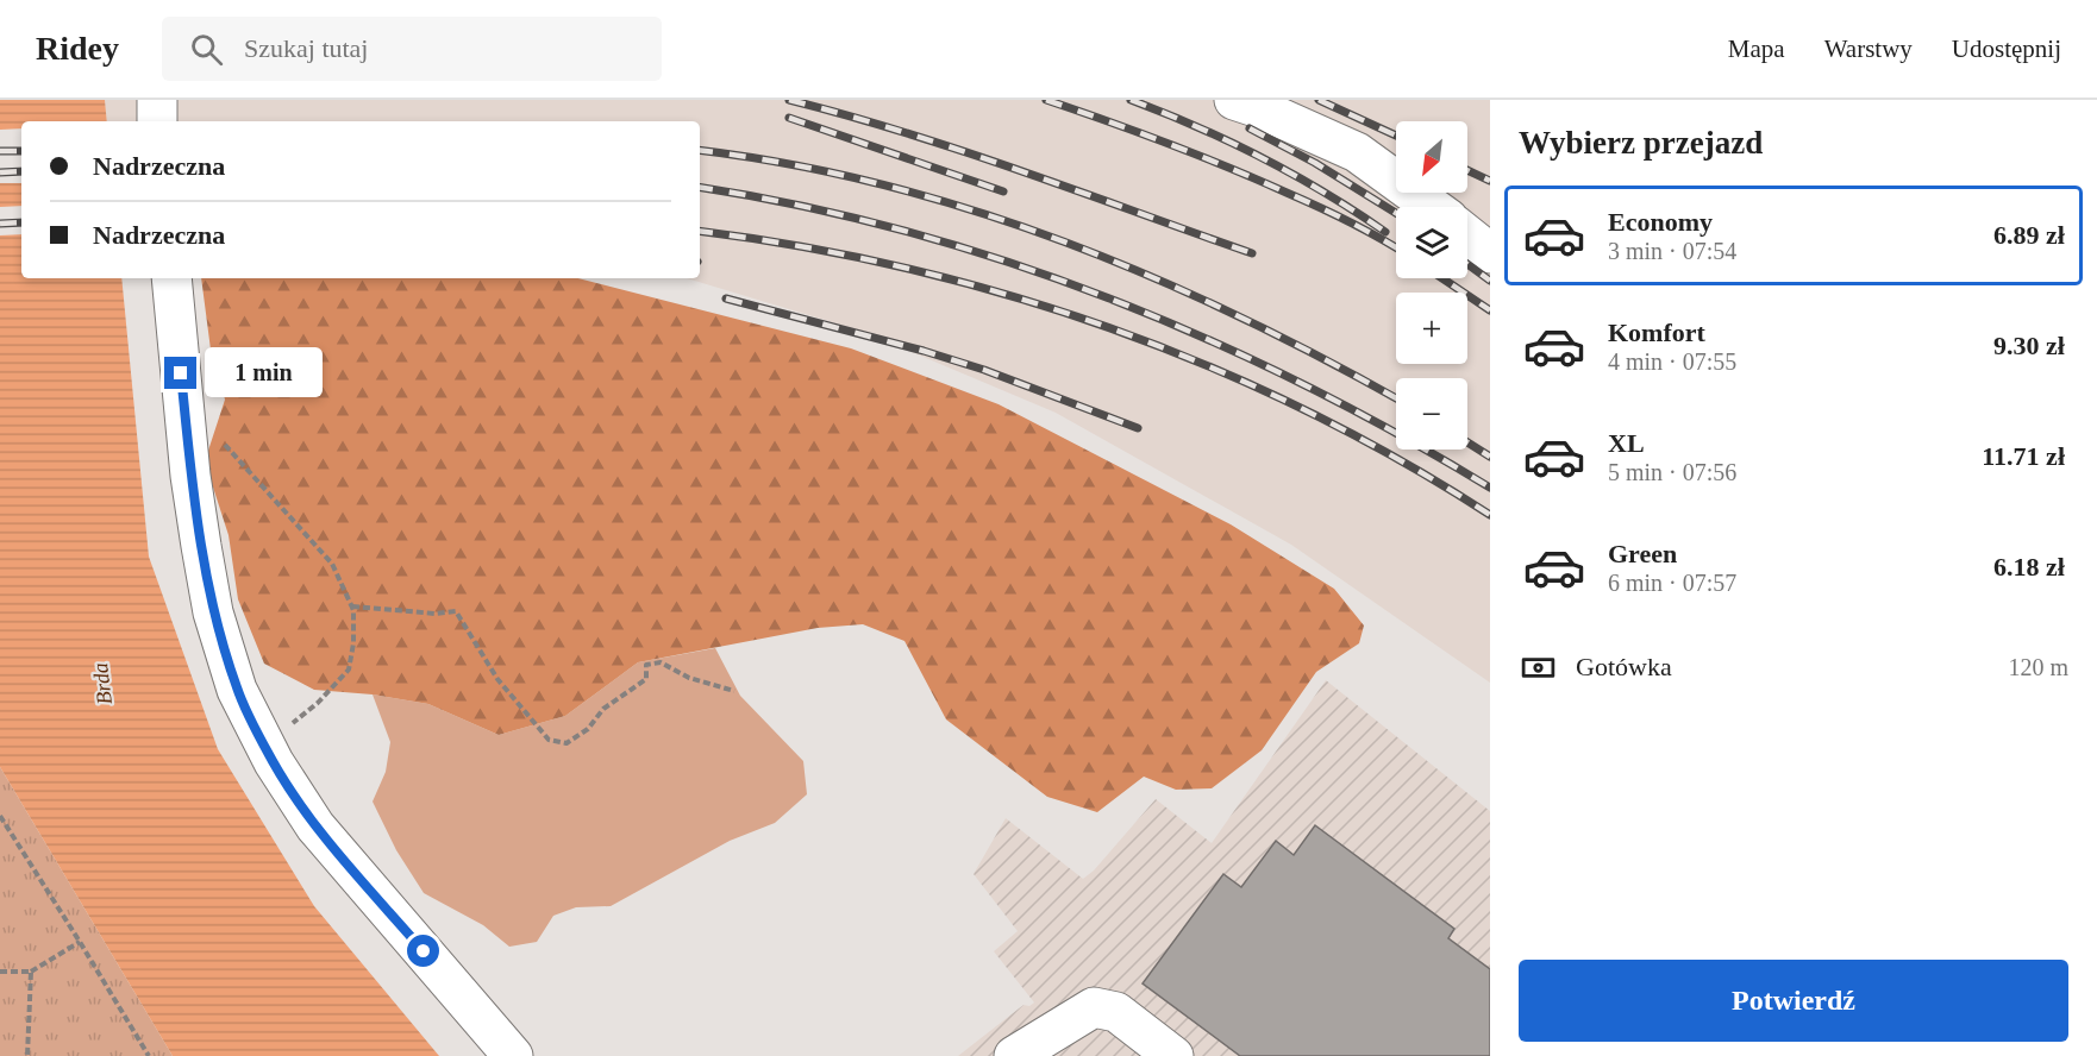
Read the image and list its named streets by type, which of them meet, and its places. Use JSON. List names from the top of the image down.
{
  "water": ["Brda"],
  "north": "bottom left",
  "page": {
    "header": "Ridey",
    "search": "Szukaj tutaj",
    "nav": ["Mapa", "Warstwy", "Udostępnij"],
    "heading": "Wybierz przejazd",
    "map_buttons": ["+", "−"],
    "banner": ["Nadrzeczna", "Nadrzeczna"],
    "list": [
      {
        "name": "Economy",
        "note": "3 min · 07:54",
        "value": "6.89 zł"
      },
      {
        "name": "Komfort",
        "note": "4 min · 07:55",
        "value": "9.30 zł"
      },
      {
        "name": "XL",
        "note": "5 min · 07:56",
        "value": "11.71 zł"
      },
      {
        "name": "Green",
        "note": "6 min · 07:57",
        "value": "6.18 zł"
      }
    ],
    "bubble": "1 min",
    "pay": ["Gotówka", "120 m"],
    "buttons": "Potwierdź"
  }
}
